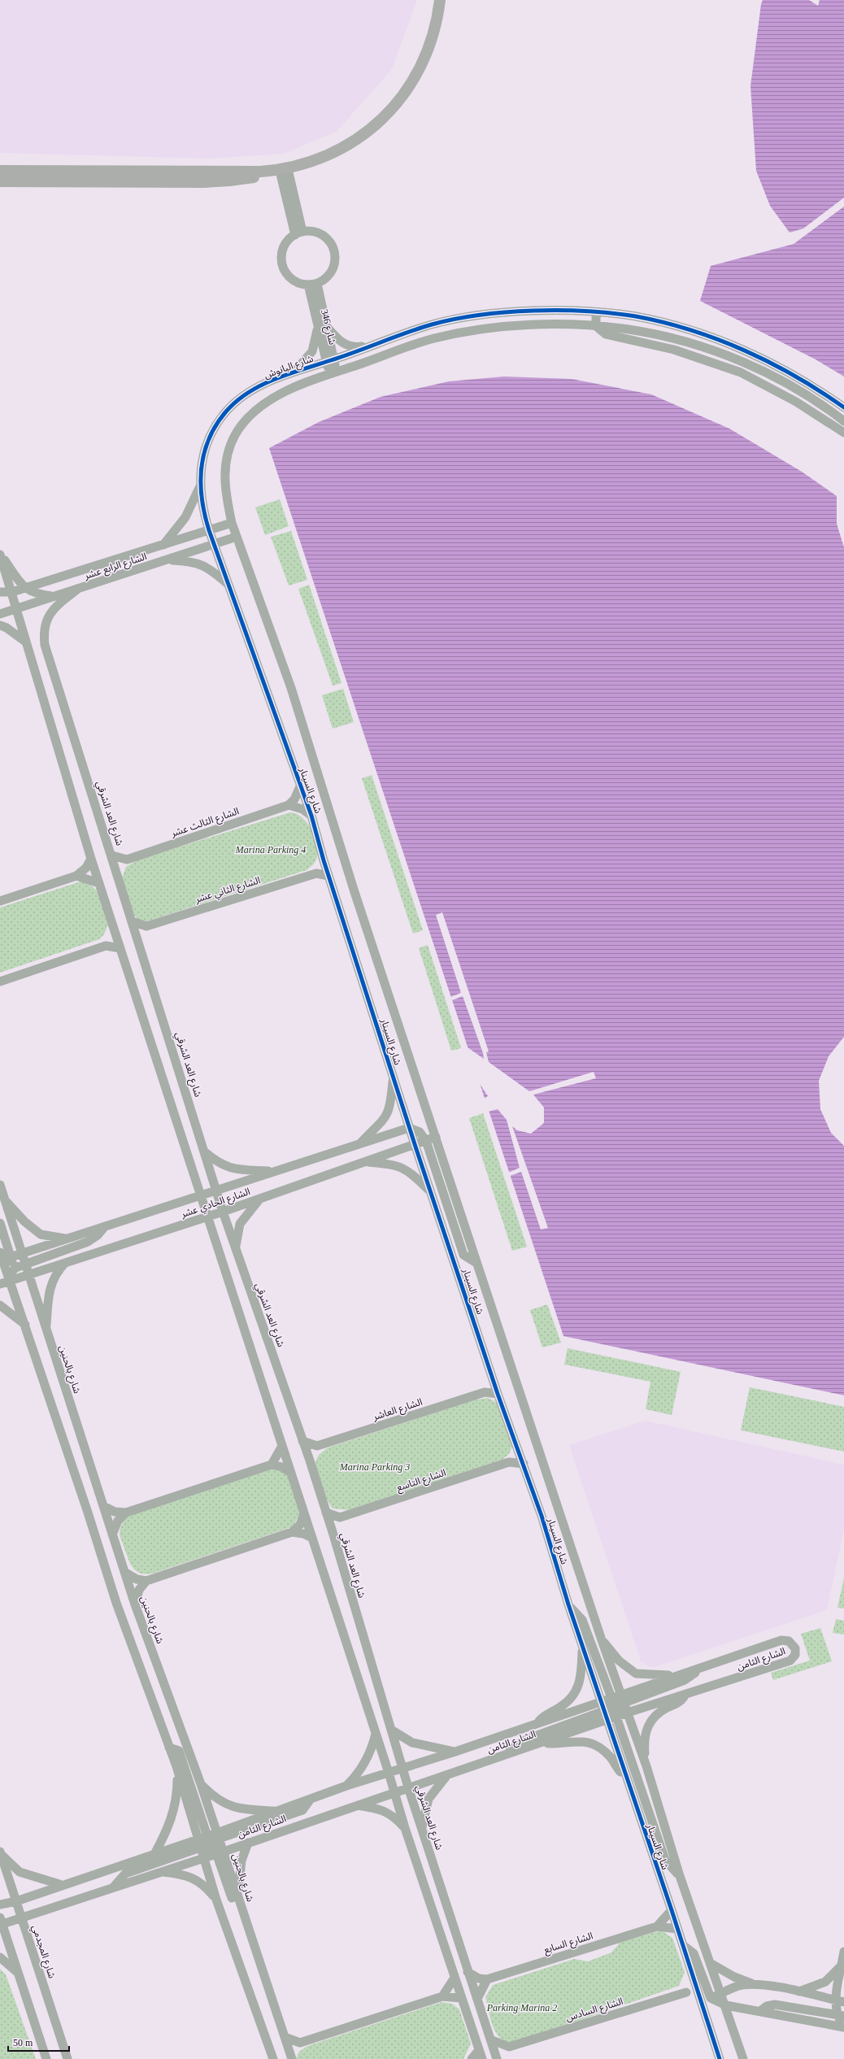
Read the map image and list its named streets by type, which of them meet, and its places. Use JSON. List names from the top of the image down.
{
  "streets": {
    "street": [
      "شارع 346",
      "شارع البانوش",
      "الشارع الرابع عشر",
      "شارع السينار",
      "شارع العد الشرقي",
      "الشارع الثالث عشر",
      "الشارع الثاني عشر",
      "الشارع الحادي عشر",
      "شارع بالحنين",
      "الشارع العاشر",
      "الشارع التاسع",
      "الشارع الثامن",
      "الشارع السابع",
      "شارع المجدمي",
      "الشارع السادس"
    ]
  },
  "crossings": [
    ["شارع 346", "شارع البانوش"],
    ["شارع البانوش", "الشارع الرابع عشر"],
    ["شارع البانوش", "شارع السينار"],
    ["الشارع الرابع عشر", "شارع السينار"],
    ["الشارع الرابع عشر", "شارع العد الشرقي"],
    ["شارع السينار", "الشارع الثاني عشر"],
    ["شارع السينار", "الشارع الحادي عشر"],
    ["شارع السينار", "الشارع العاشر"],
    ["شارع السينار", "الشارع التاسع"],
    ["شارع السينار", "الشارع الثامن"],
    ["شارع السينار", "الشارع السابع"],
    ["شارع العد الشرقي", "الشارع الحادي عشر"],
    ["شارع العد الشرقي", "الشارع الثامن"],
    ["الشارع الحادي عشر", "شارع بالحنين"],
    ["شارع بالحنين", "الشارع الثامن"],
    ["الشارع الثامن", "شارع المجدمي"]
  ],
  "parks": ["Marina Parking 4", "Marina Parking 3", "Parking Marina 2"],
  "scale_bar": "50 m"
}
